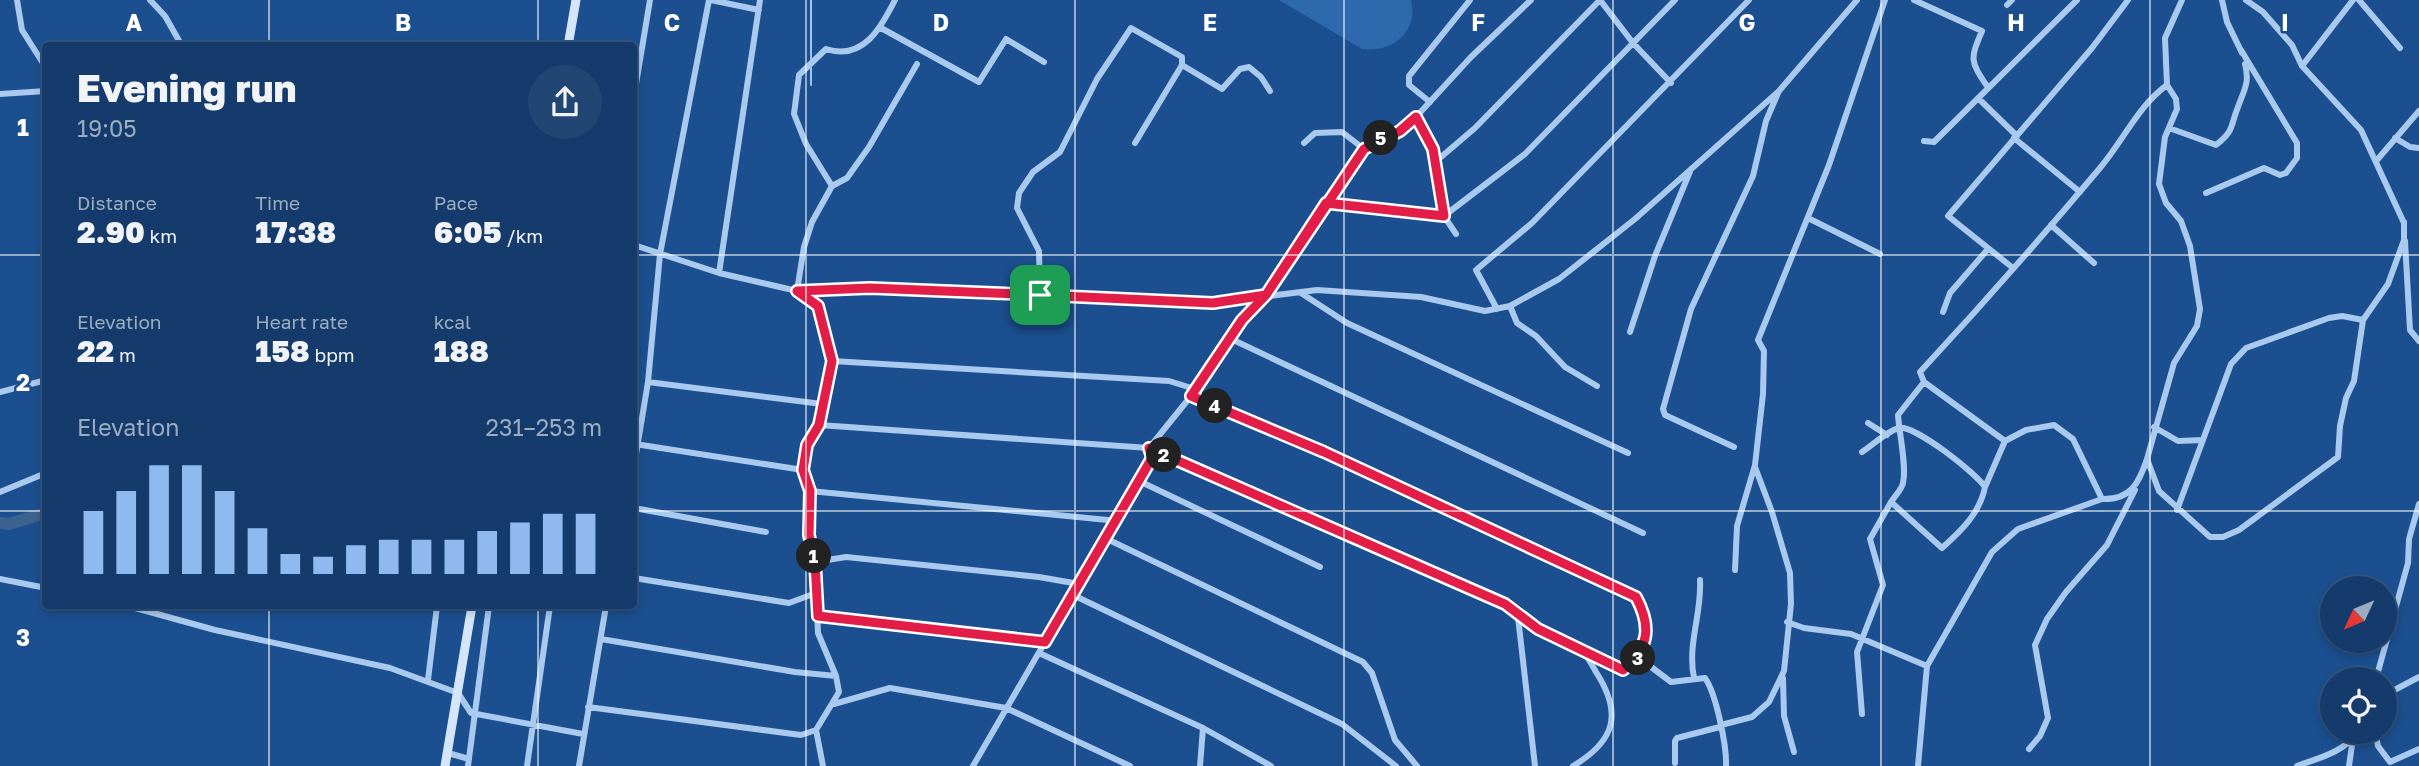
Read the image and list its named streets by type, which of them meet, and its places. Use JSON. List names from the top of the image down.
{
  "north": "bottom left",
  "page": {
    "heading": ["Evening run", "19:05"],
    "pins": [
      "5",
      "4",
      "2",
      "1",
      "3"
    ],
    "stats": [
      ["Distance", "2.90 km"],
      ["Time", "17:38"],
      ["Pace", "6:05 /km"],
      ["Elevation", "22 m"],
      ["Heart rate", "158 bpm"],
      ["kcal", "188"]
    ],
    "chart": ["Elevation", "231–253 m"]
  },
  "grid": {
    "columns": [
      "A",
      "B",
      "C",
      "D",
      "E",
      "F",
      "G",
      "H",
      "I"
    ],
    "rows": ["1", "2", "3"]
  }
}
